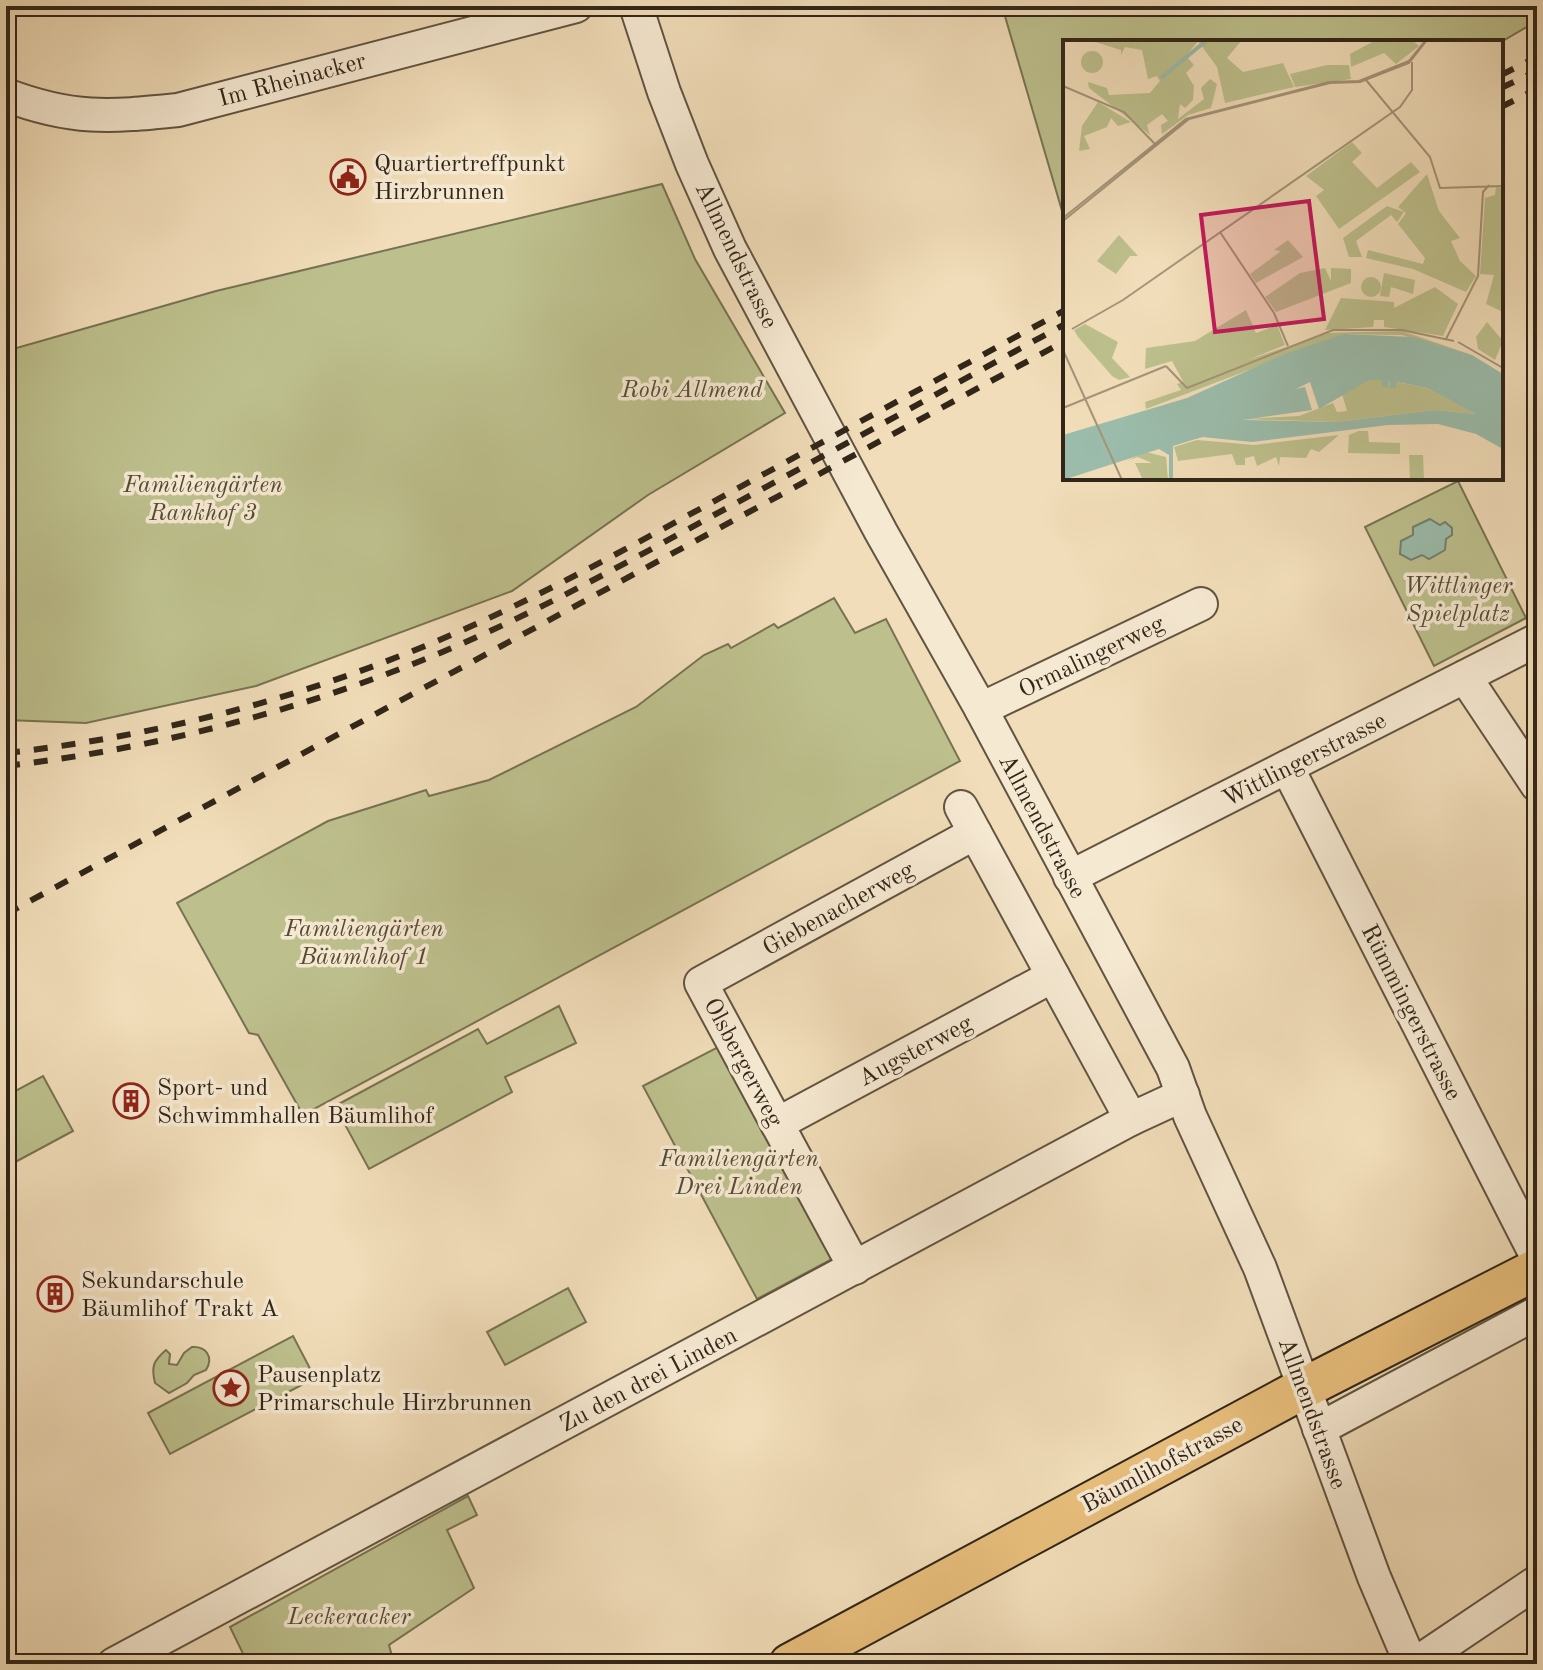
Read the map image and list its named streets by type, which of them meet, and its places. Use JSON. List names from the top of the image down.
{
  "streets": {
    "main road": ["Bäumlihofstrasse"],
    "street": [
      "Im Rheinacker",
      "Allmendstrasse",
      "Ormalingerweg",
      "Wittlingerstrasse",
      "Giebenacherweg",
      "Rümmingerstrasse",
      "Augsterweg",
      "Olsbergerweg",
      "Zu den drei Linden"
    ]
  },
  "crossings": [
    ["Allmendstrasse", "Ormalingerweg"],
    ["Allmendstrasse", "Wittlingerstrasse"],
    ["Allmendstrasse", "Zu den drei Linden"],
    ["Allmendstrasse", "Bäumlihofstrasse"],
    ["Wittlingerstrasse", "Rümmingerstrasse"],
    ["Giebenacherweg", "Augsterweg"],
    ["Giebenacherweg", "Olsbergerweg"],
    ["Augsterweg", "Olsbergerweg"],
    ["Olsbergerweg", "Zu den drei Linden"]
  ],
  "parks": [
    "Robi Allmend",
    "Familiengärten Rankhof 3",
    "Wittlinger Spielplatz",
    "Familiengärten Bäumlihof 1",
    "Familiengärten Drei Linden",
    "Leckeracker"
  ],
  "places": {
    "public building": ["Quartiertreffpunkt Hirzbrunnen"],
    "building": ["Sport- und Schwimmhallen Bäumlihof", "Sekundarschule Bäumlihof Trakt A"],
    "place": ["Pausenplatz Primarschule Hirzbrunnen"]
  }
}
